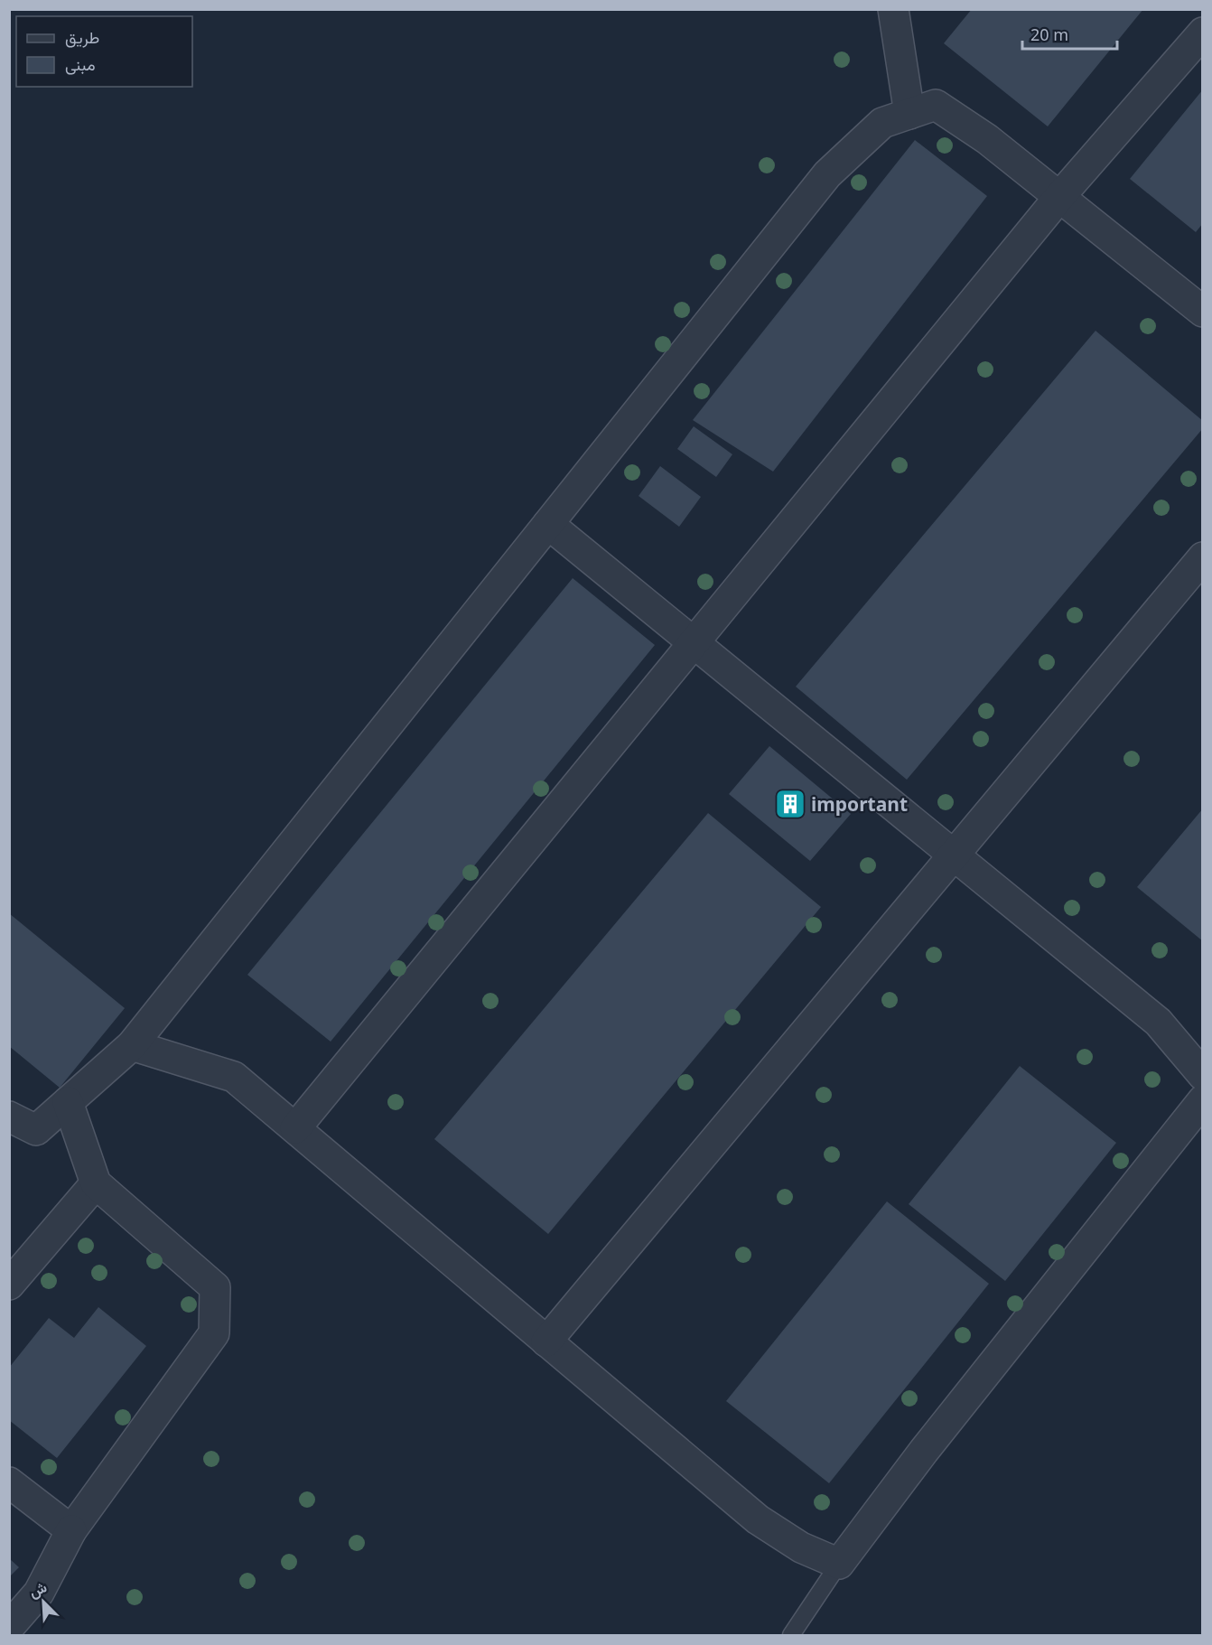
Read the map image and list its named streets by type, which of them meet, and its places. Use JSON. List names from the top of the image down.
{
  "places": {
    "building": ["important"]
  },
  "legend": ["طريق", "مبنى"],
  "scale_bar": "20 m",
  "north": "top left"
}
